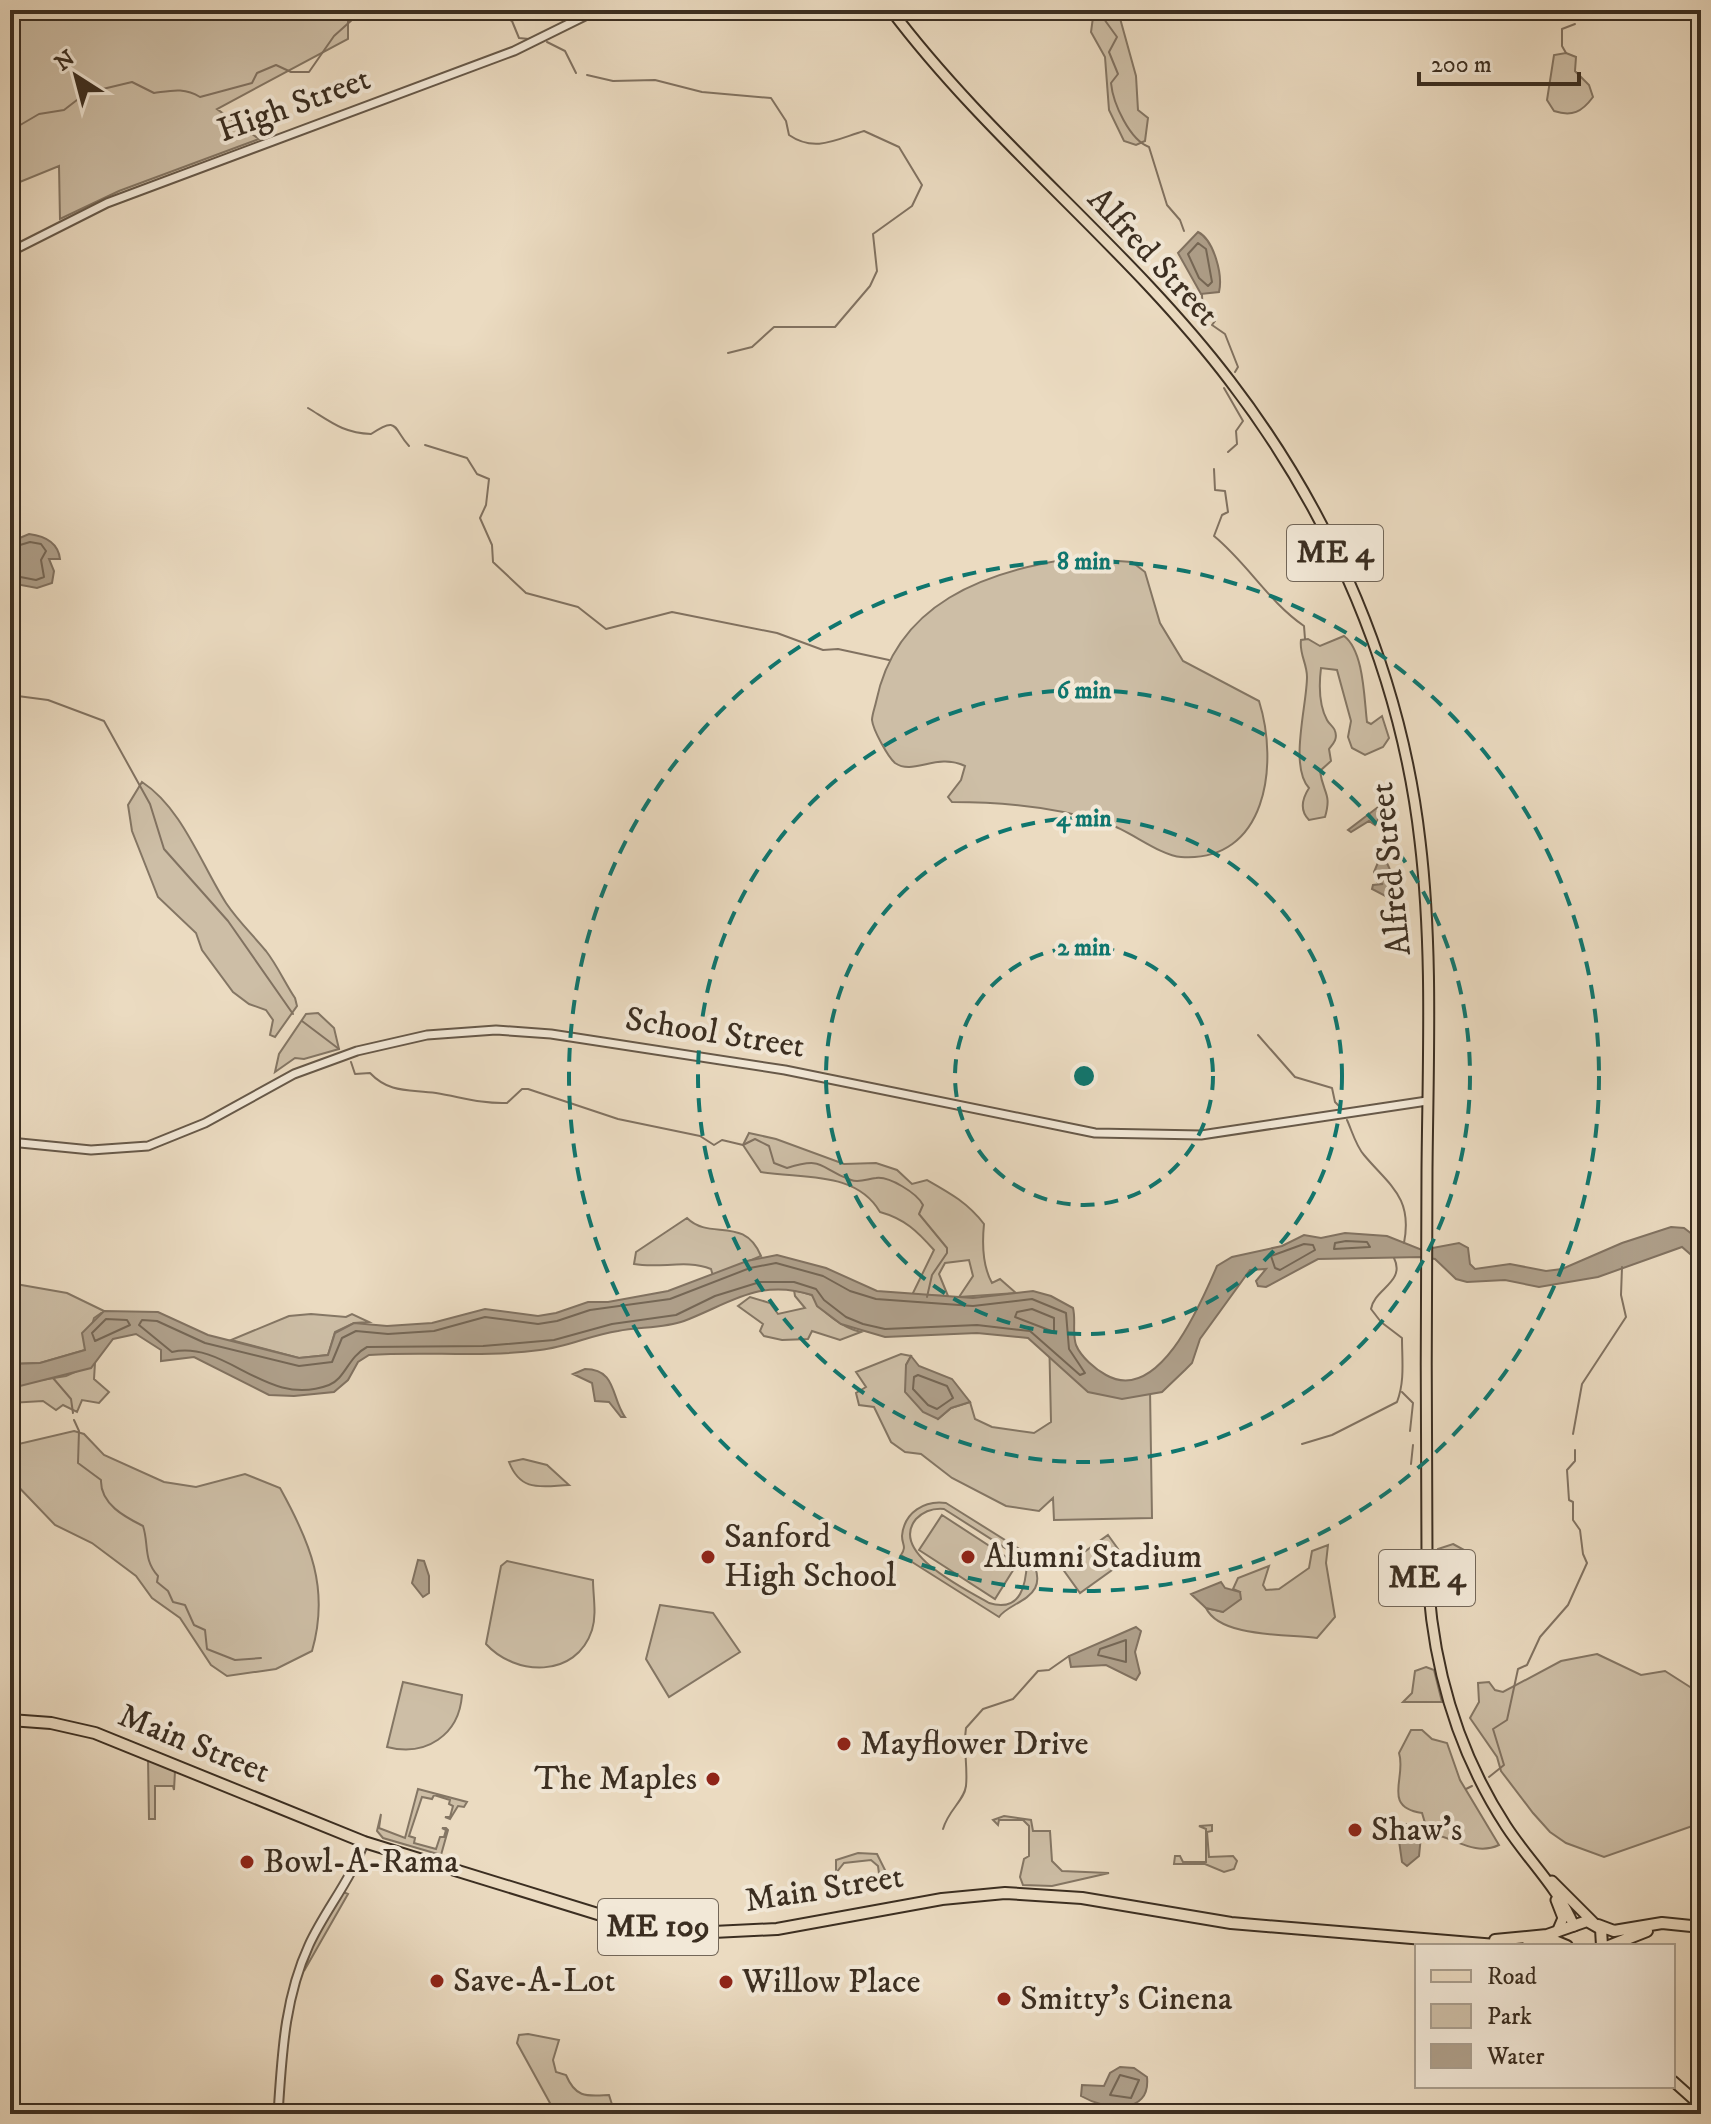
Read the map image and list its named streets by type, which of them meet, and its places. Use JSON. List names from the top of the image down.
{
  "streets": {
    "highway": ["ME 4", "Main Street", "ME 109"],
    "main road": ["Alfred Street"],
    "street": ["High Street", "School Street"]
  },
  "crossings": [
    ["Alfred Street", "ME 4"],
    ["Alfred Street", "School Street"],
    ["Alfred Street", "Main Street"],
    ["Alfred Street", "ME 109"],
    ["ME 4", "ME 109"],
    ["Main Street", "ME 109"]
  ],
  "places": [
    "Sanford High School",
    "Alumni Stadium",
    "Mayflower Drive",
    "The Maples",
    "Shaw's",
    "Bowl-A-Rama",
    "Save-A-Lot",
    "Willow Place",
    "Smitty's Cinena"
  ],
  "legend": ["Road", "Park", "Water"],
  "scale_bar": "200 m",
  "north": "top left",
  "rings": [
    "8 min",
    "6 min",
    "4 min",
    "2 min"
  ]
}
